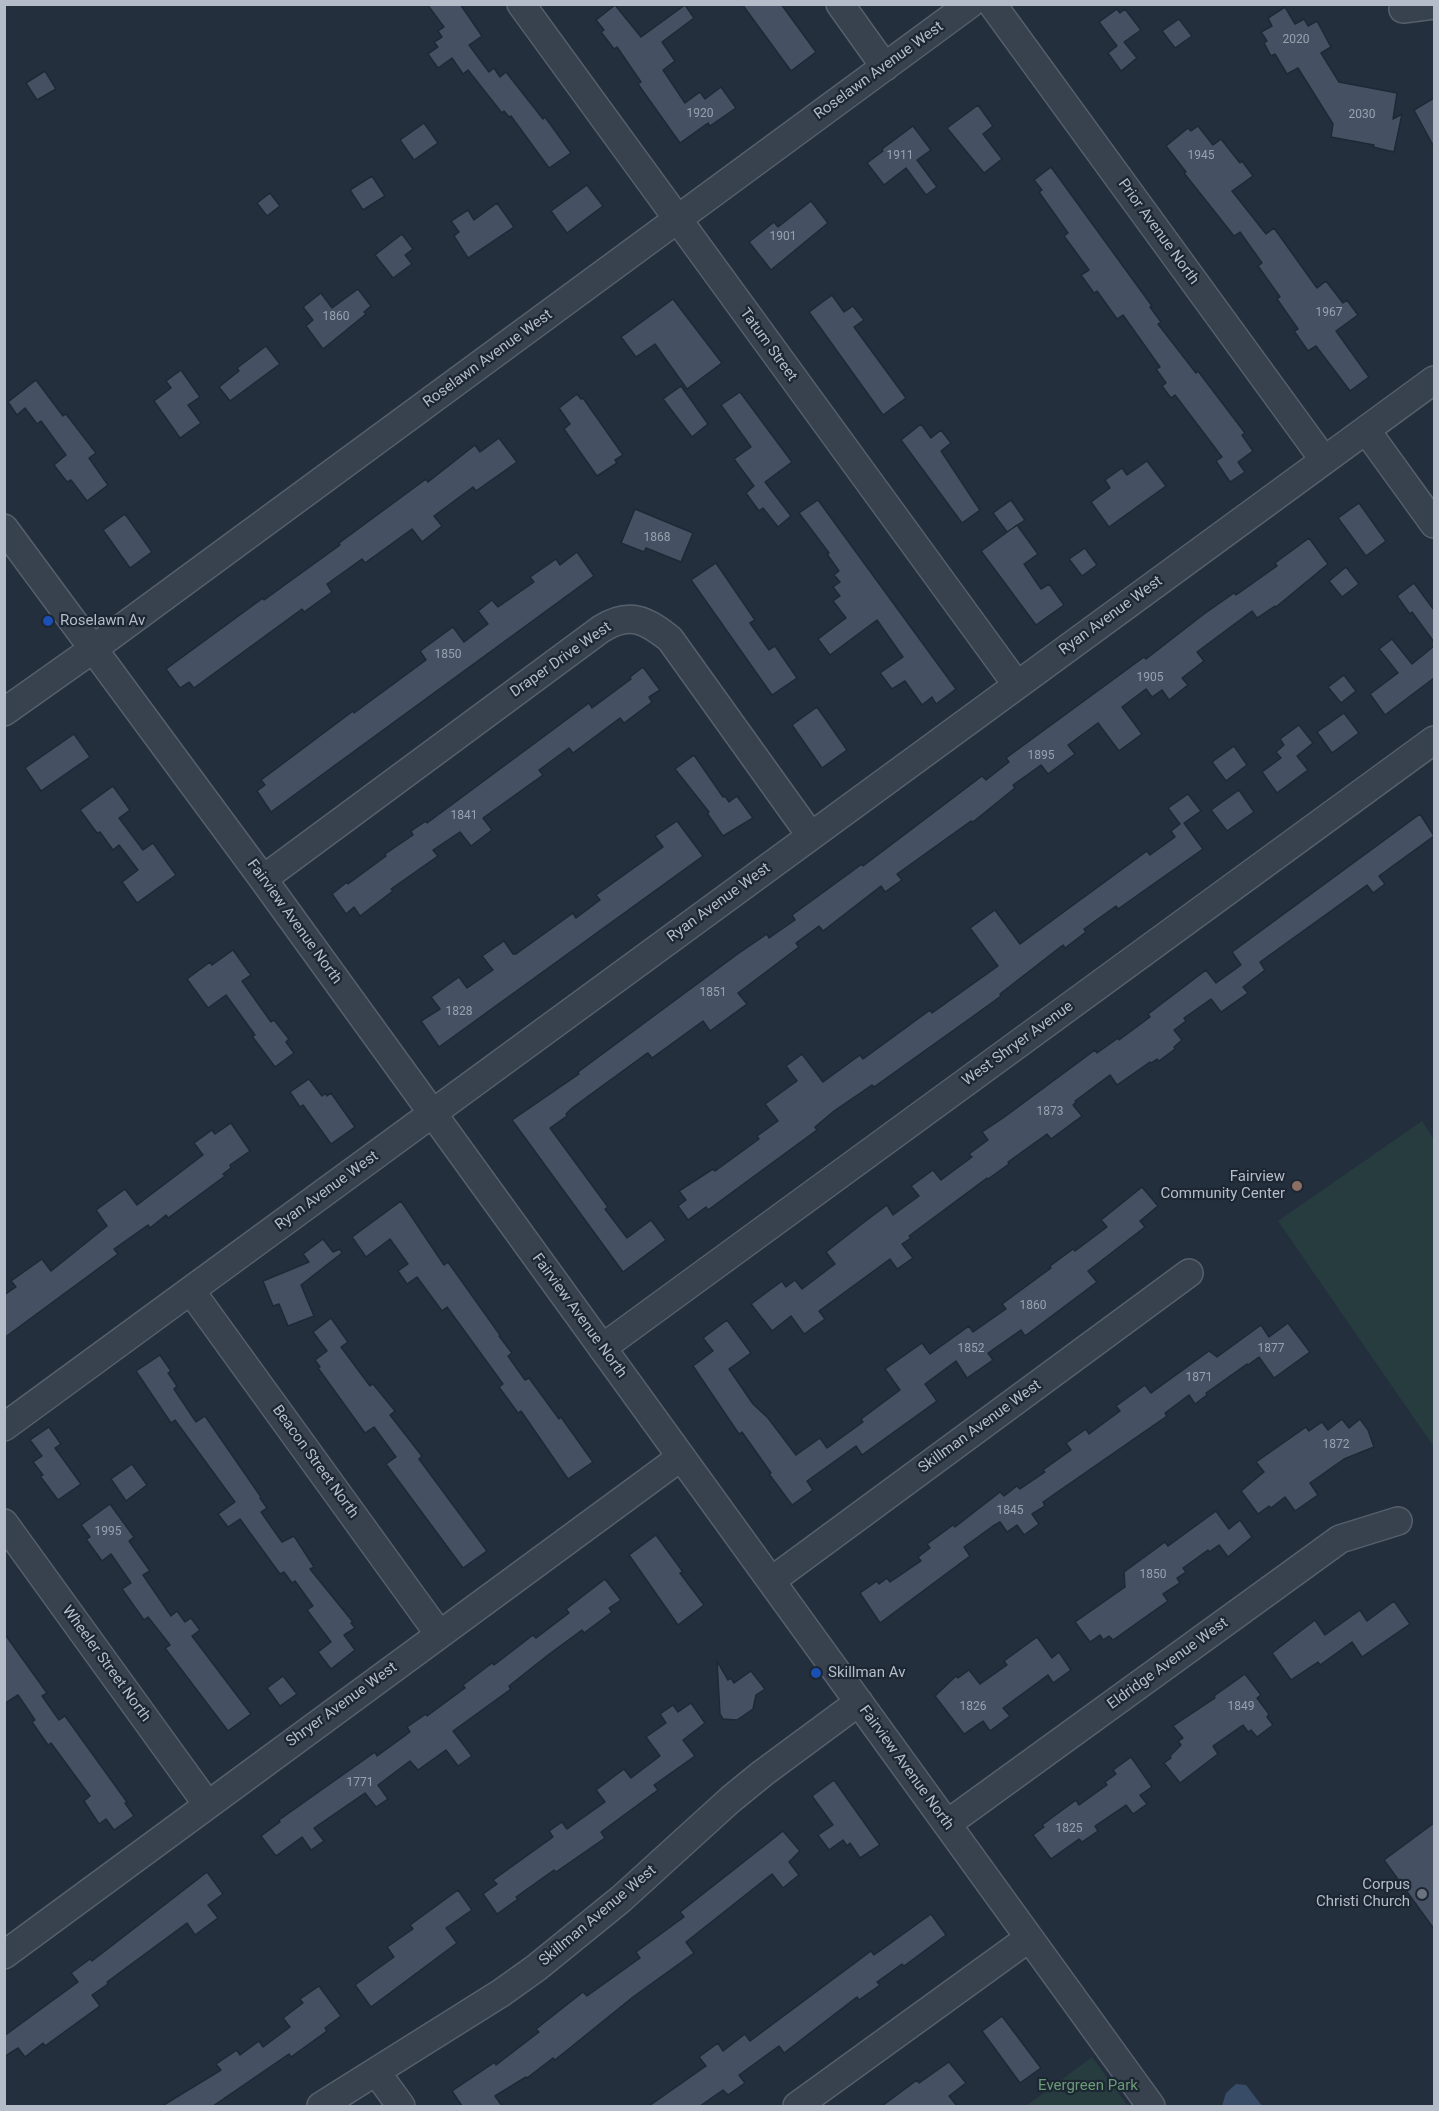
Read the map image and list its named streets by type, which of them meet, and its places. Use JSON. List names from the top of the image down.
{
  "streets": {
    "street": [
      "Roselawn Avenue West",
      "Prior Avenue North",
      "Tatum Street",
      "Ryan Avenue West",
      "Draper Drive West",
      "Fairview Avenue North",
      "West Shryer Avenue",
      "Skillman Avenue West",
      "Beacon Street North",
      "Wheeler Street North",
      "Eldridge Avenue West",
      "Shryer Avenue West"
    ]
  },
  "crossings": [
    ["Roselawn Avenue West", "Tatum Street"],
    ["Roselawn Avenue West", "Fairview Avenue North"],
    ["Prior Avenue North", "Ryan Avenue West"],
    ["Tatum Street", "Ryan Avenue West"],
    ["Ryan Avenue West", "Draper Drive West"],
    ["Ryan Avenue West", "Fairview Avenue North"],
    ["Ryan Avenue West", "Beacon Street North"],
    ["Draper Drive West", "Fairview Avenue North"],
    ["Fairview Avenue North", "West Shryer Avenue"],
    ["Fairview Avenue North", "Skillman Avenue West"],
    ["Fairview Avenue North", "Eldridge Avenue West"],
    ["Fairview Avenue North", "Shryer Avenue West"],
    ["Beacon Street North", "Shryer Avenue West"],
    ["Wheeler Street North", "Shryer Avenue West"]
  ],
  "parks": ["Evergreen Park"],
  "places": [
    "Roselawn Av",
    "Fairview Community Center",
    "Skillman Av",
    "Corpus Christi Church"
  ],
  "house_numbers": [
    "2020",
    "1920",
    "2030",
    "1911",
    "1945",
    "1901",
    "1967",
    "1860",
    "1868",
    "1850",
    "1905",
    "1895",
    "1841",
    "1851",
    "1828",
    "1873",
    "1860",
    "1852",
    "1877",
    "1871",
    "1872",
    "1845",
    "1995",
    "1850",
    "1826",
    "1849",
    "1771",
    "1825"
  ]
}
